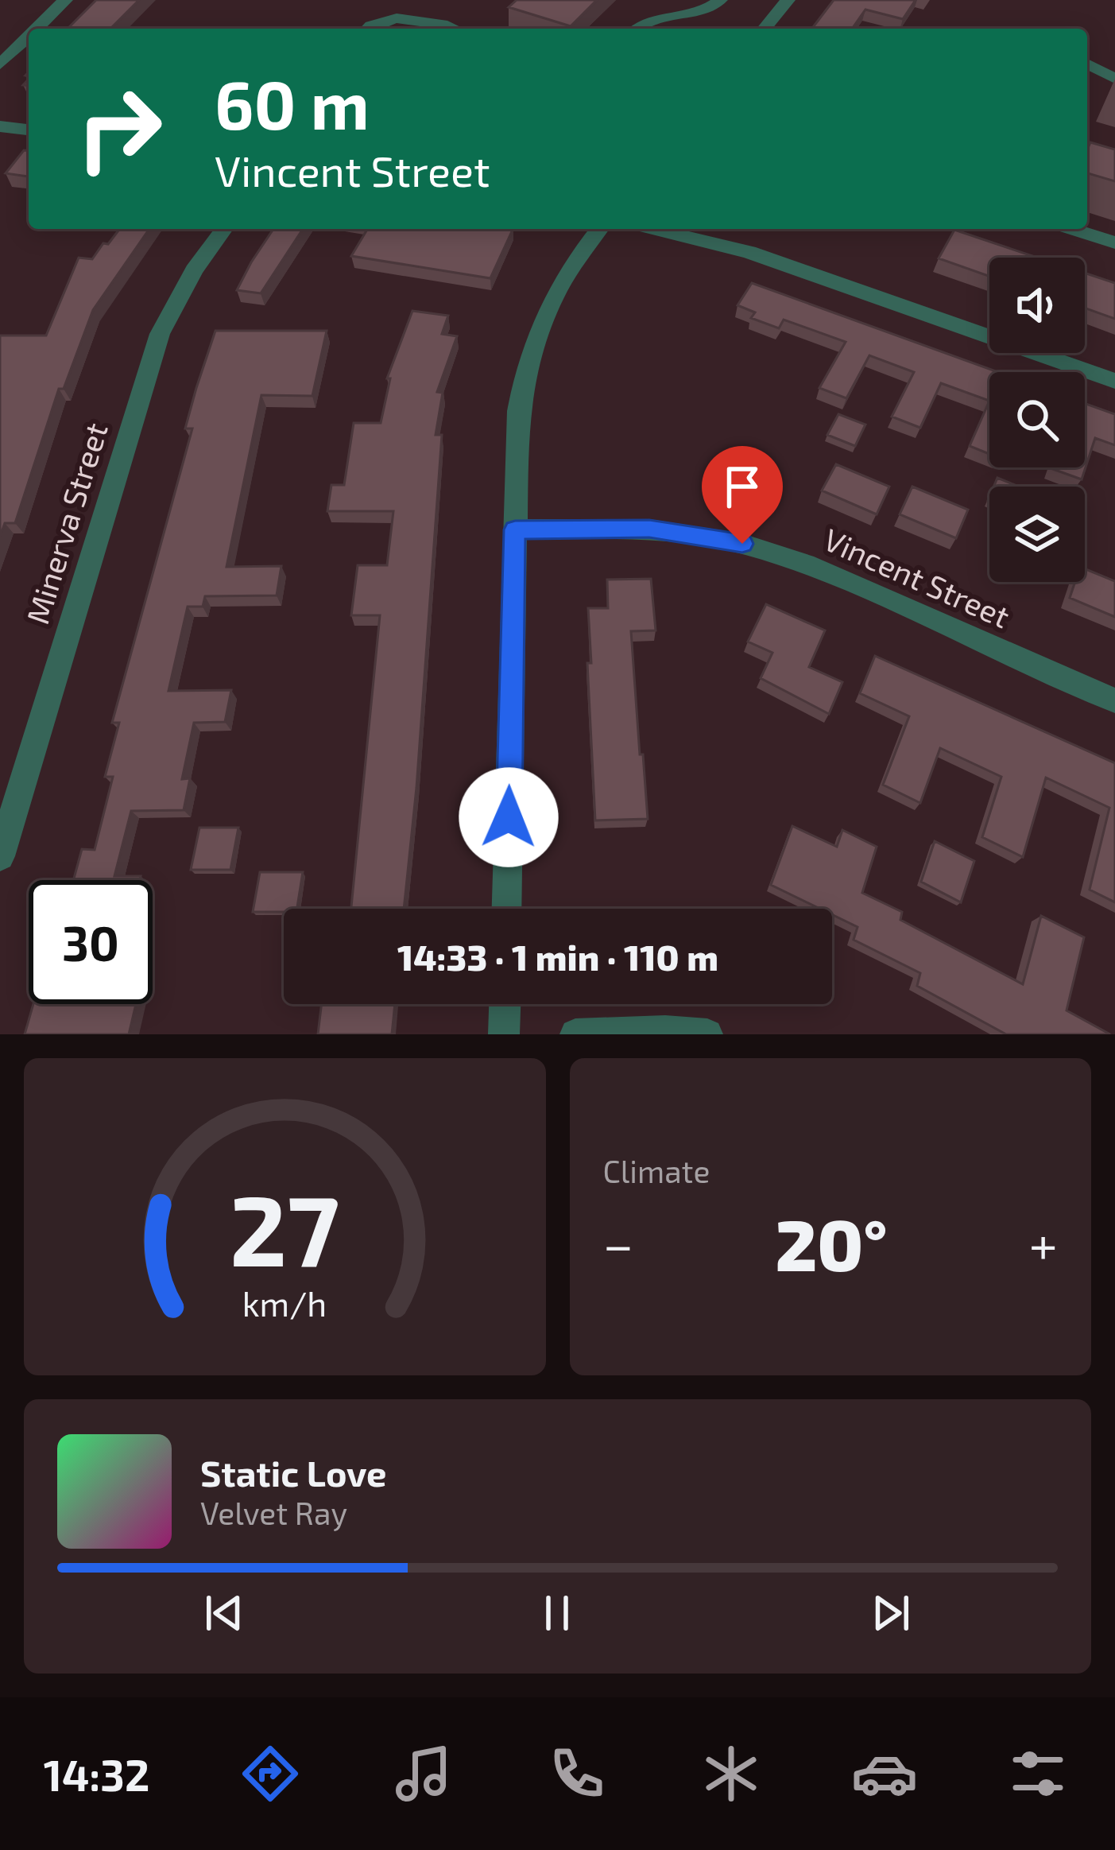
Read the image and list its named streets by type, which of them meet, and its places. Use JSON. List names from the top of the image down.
{
  "streets": {
    "street": ["Minerva Street", "Vincent Street"]
  },
  "page": {
    "turn": ["60 m", "Vincent Street"],
    "limit": "30",
    "trip": "14:33 · 1 min · 110 m",
    "tile": "Climate",
    "heat": ["−", "20°", "+"],
    "song": ["Static Love", "Velvet Ray"],
    "tabs": "14:32",
    "gauge": ["27", "km/h"]
  }
}
